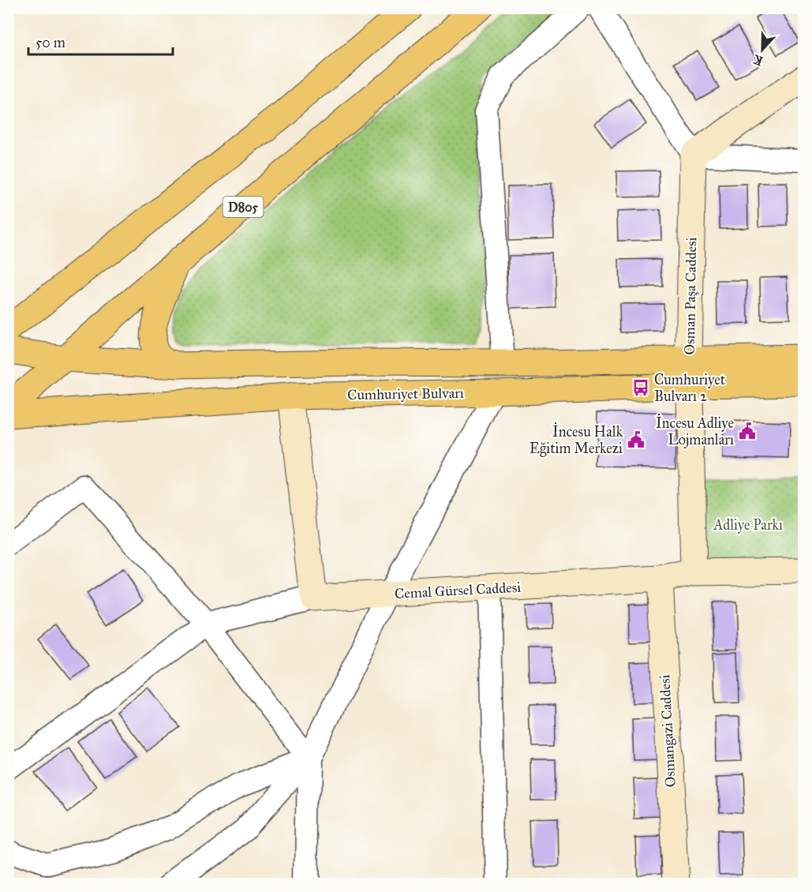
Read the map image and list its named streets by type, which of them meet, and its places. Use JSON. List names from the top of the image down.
{
  "streets": {
    "main road": [
      "D805",
      "Osman Paşa Caddesi",
      "Cumhuriyet Bulvarı",
      "Cemal Gürsel Caddesi",
      "Osmangazi Caddesi"
    ]
  },
  "crossings": [
    ["Osman Paşa Caddesi", "Cumhuriyet Bulvarı"],
    ["Osman Paşa Caddesi", "Cemal Gürsel Caddesi"],
    ["Cemal Gürsel Caddesi", "Osmangazi Caddesi"]
  ],
  "parks": ["Adliye Parkı"],
  "places": {
    "bus stop": ["Cumhuriyet Bulvarı 2"],
    "public building": ["İncesu Adliye Lojmanları", "İncesu Halk Eğitim Merkezi"]
  },
  "scale_bar": "50 m",
  "north": "bottom"
}
